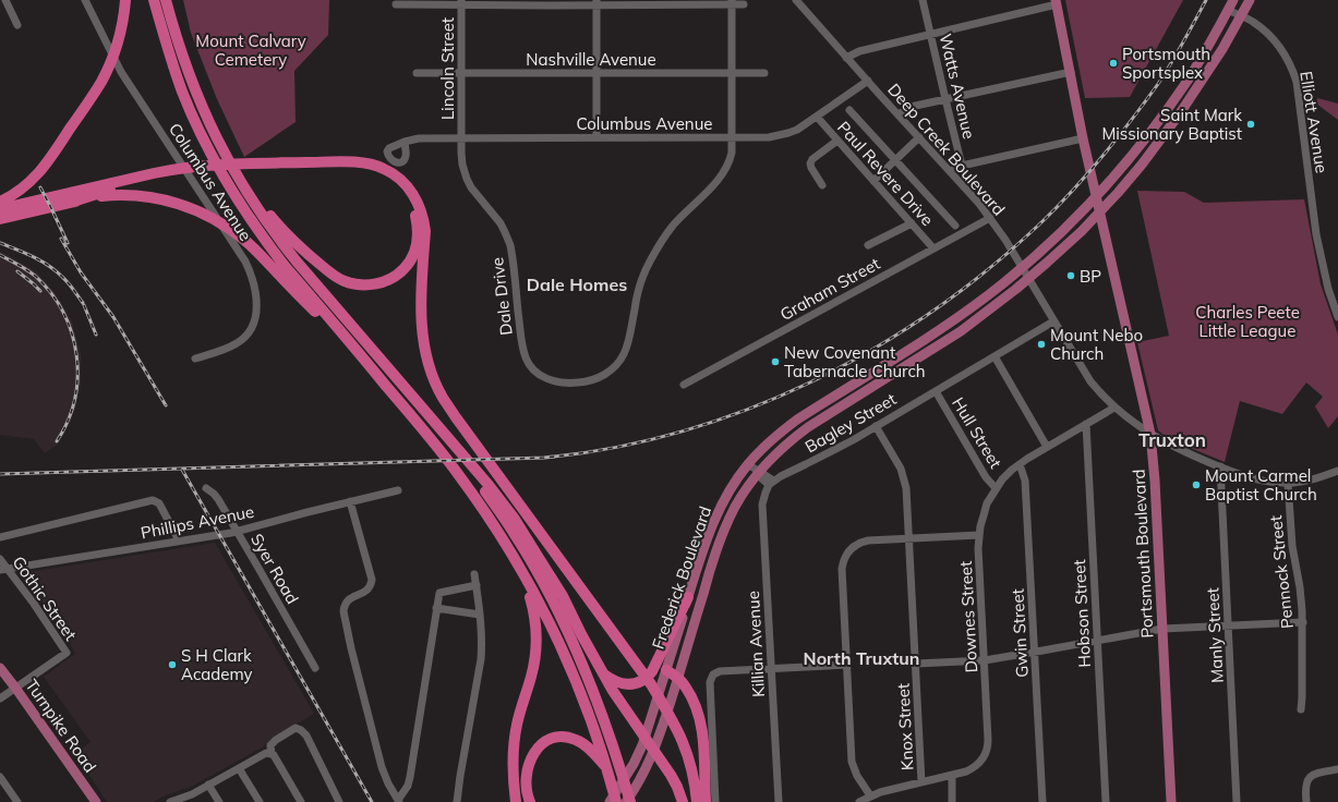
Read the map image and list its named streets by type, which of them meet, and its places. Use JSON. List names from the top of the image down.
{
  "streets": {
    "main road": ["Portsmouth Boulevard", "Frederick Boulevard", "Turnpike Road"],
    "street": [
      "Nashville Avenue",
      "Lincoln Street",
      "Watts Avenue",
      "Elliott Avenue",
      "Columbus Avenue",
      "Deep Creek Boulevard",
      "Paul Revere Drive",
      "Graham Street",
      "Dale Drive",
      "Bagley Street",
      "Hull Street",
      "Phillips Avenue",
      "Syer Road",
      "Pennock Street",
      "Gothic Street",
      "Hobson Street",
      "Downes Street",
      "Gwin Street",
      "Manly Street",
      "Killian Avenue",
      "Knox Street"
    ]
  },
  "crossings": [
    ["Nashville Avenue", "Lincoln Street"],
    ["Nashville Avenue", "Dale Drive"],
    ["Lincoln Street", "Columbus Avenue"],
    ["Lincoln Street", "Dale Drive"],
    ["Elliott Avenue", "Frederick Boulevard"],
    ["Columbus Avenue", "Deep Creek Boulevard"],
    ["Columbus Avenue", "Paul Revere Drive"],
    ["Columbus Avenue", "Dale Drive"],
    ["Deep Creek Boulevard", "Graham Street"],
    ["Deep Creek Boulevard", "Bagley Street"],
    ["Deep Creek Boulevard", "Portsmouth Boulevard"],
    ["Deep Creek Boulevard", "Pennock Street"],
    ["Deep Creek Boulevard", "Frederick Boulevard"],
    ["Deep Creek Boulevard", "Downes Street"],
    ["Deep Creek Boulevard", "Manly Street"],
    ["Paul Revere Drive", "Graham Street"],
    ["Bagley Street", "Hull Street"],
    ["Bagley Street", "Killian Avenue"],
    ["Bagley Street", "Knox Street"],
    ["Hull Street", "Downes Street"],
    ["Phillips Avenue", "Syer Road"],
    ["Phillips Avenue", "Gothic Street"],
    ["Portsmouth Boulevard", "Frederick Boulevard"],
    ["Gothic Street", "Turnpike Road"],
    ["Hobson Street", "Downes Street"],
    ["Downes Street", "Gwin Street"],
    ["Downes Street", "Knox Street"]
  ],
  "districts": ["Dale Homes", "Truxton", "North Truxtun"],
  "parks": ["Mount Calvary Cemetery", "Charles Peete Little League"],
  "places": [
    "Portsmouth Sportsplex",
    "Saint Mark Missionary Baptist",
    "BP",
    "Mount Nebo Church",
    "New Covenant Tabernacle Church",
    "Mount Carmel Baptist Church",
    "S H Clark Academy"
  ]
}
